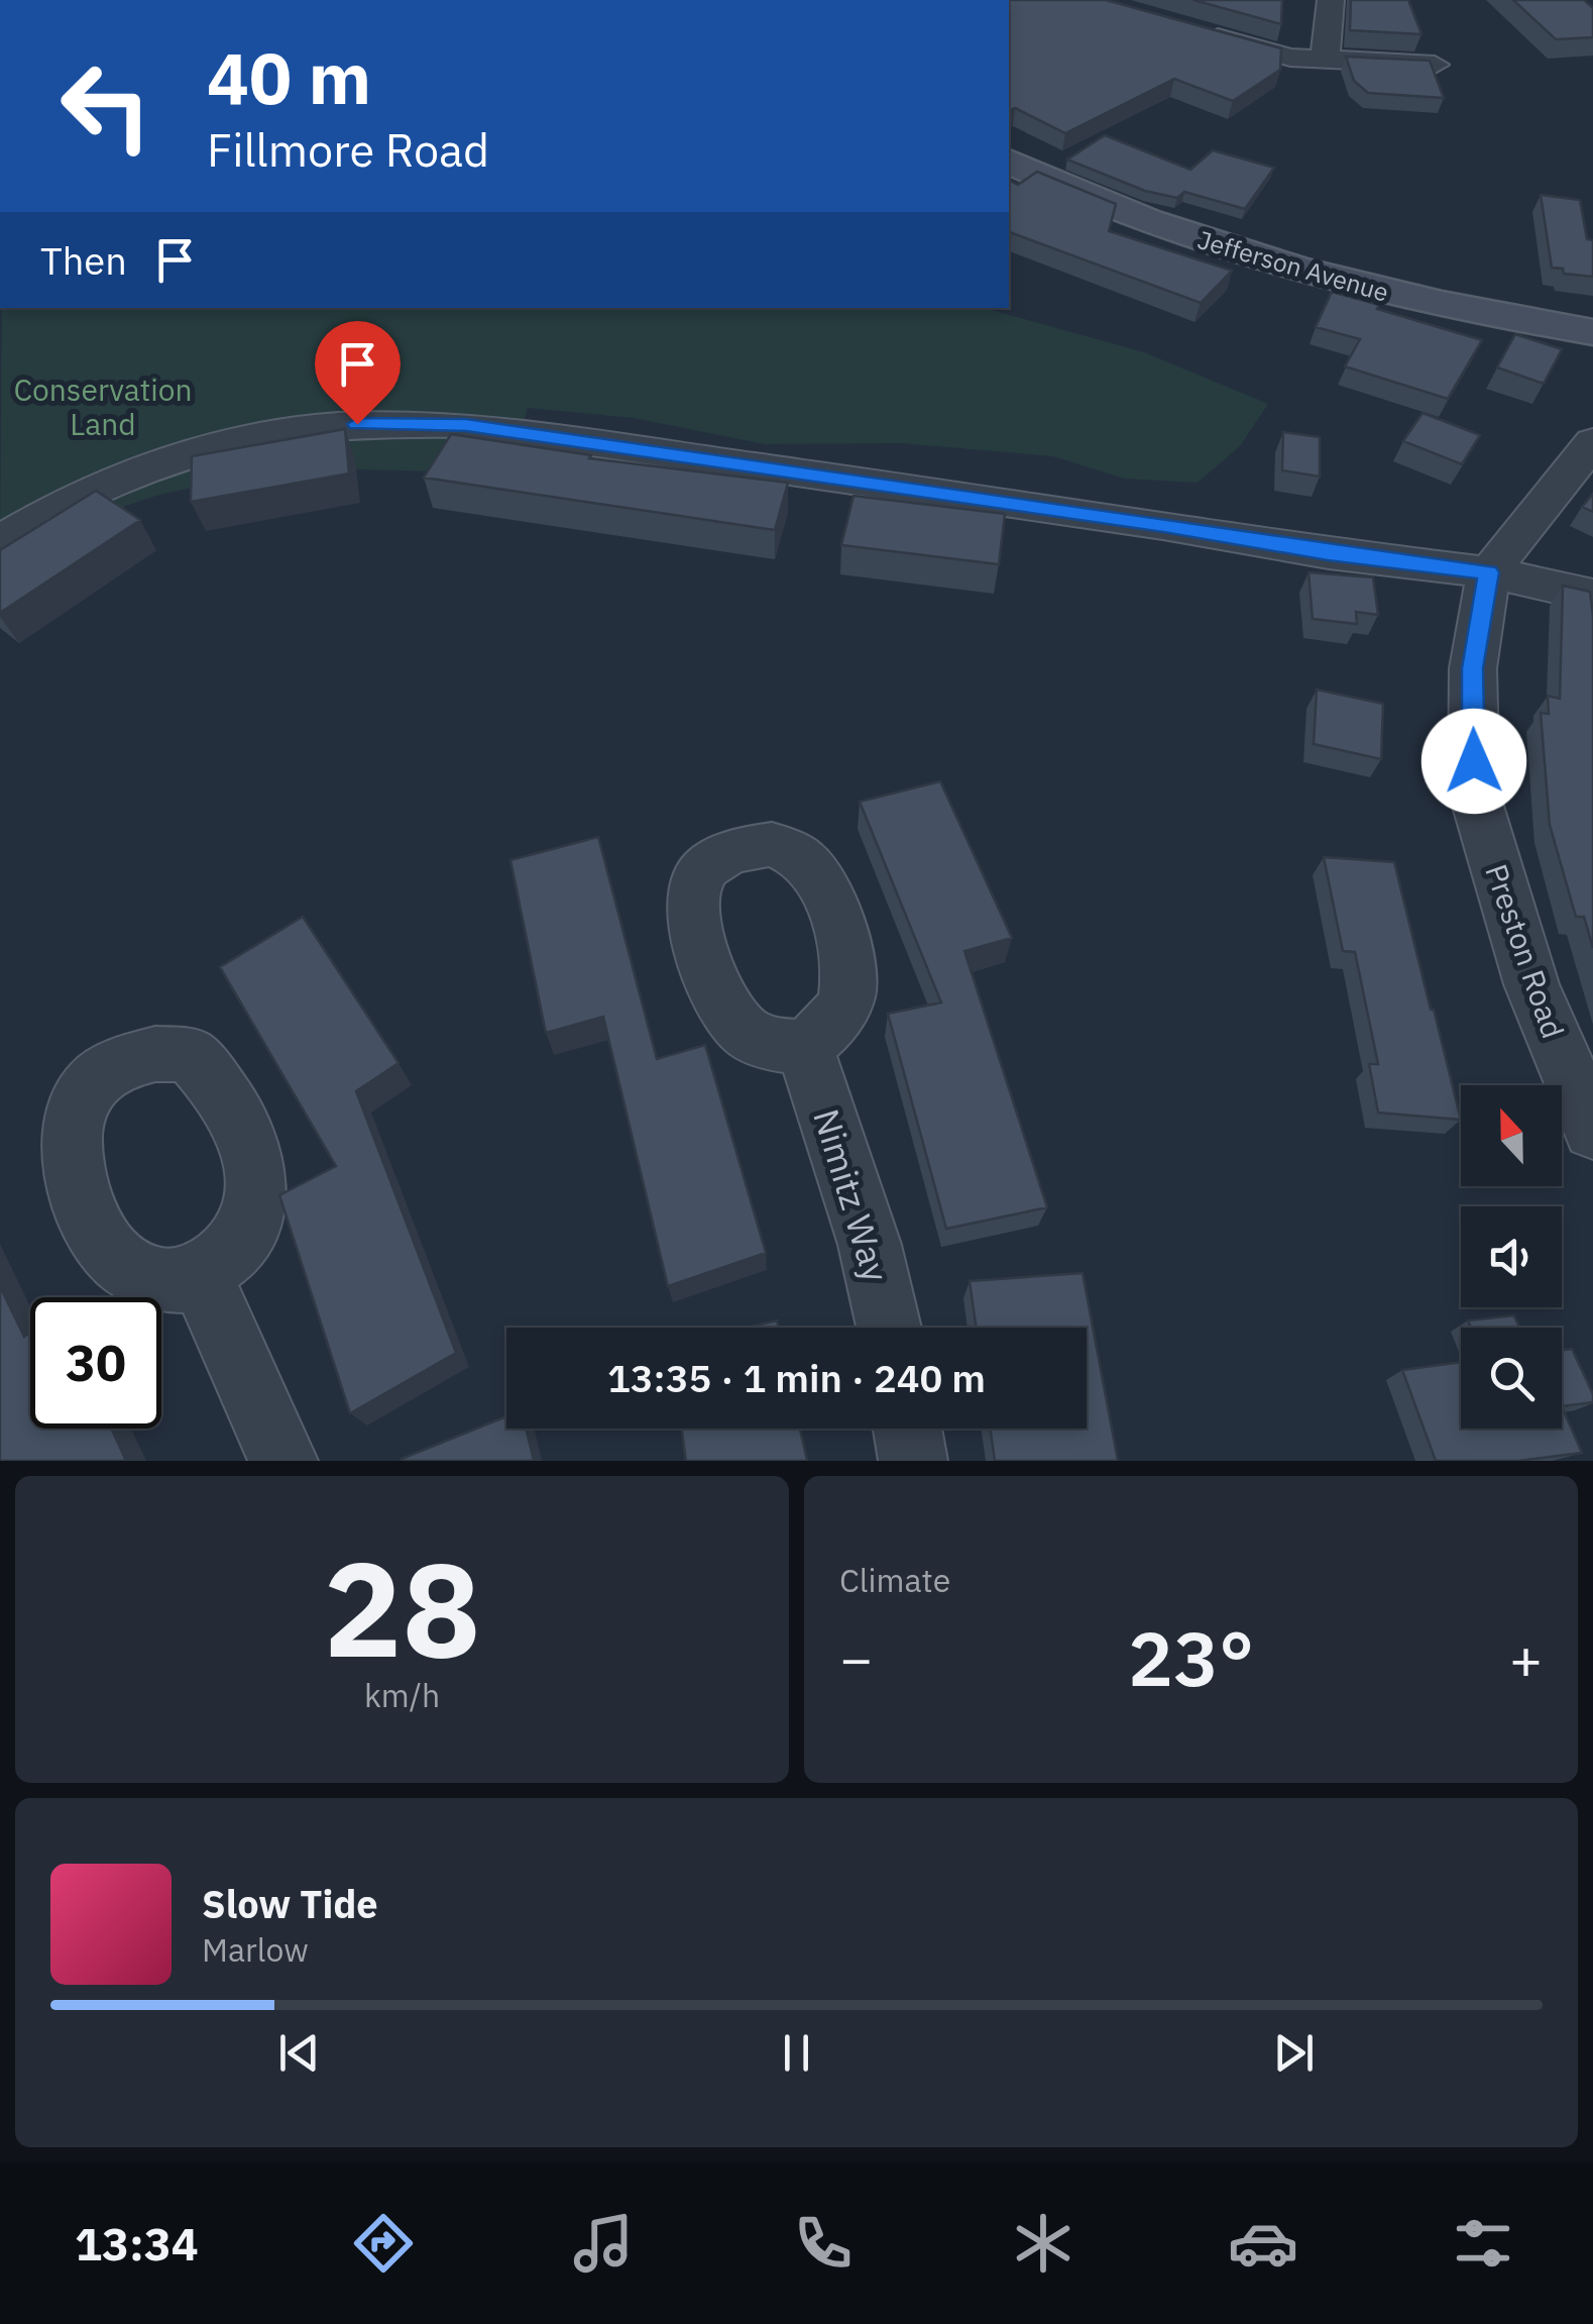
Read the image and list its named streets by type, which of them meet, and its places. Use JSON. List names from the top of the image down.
{
  "streets": {
    "main road": ["Jefferson Avenue"],
    "street": ["Preston Road", "Nimitz Way"]
  },
  "parks": ["Conservation Land"],
  "north": "top",
  "page": {
    "turn": ["40 m", "Fillmore Road"],
    "then": "Then",
    "limit": "30",
    "trip": "13:35 · 1 min · 240 m",
    "tile": [
      ["28", "km/h"],
      "Climate"
    ],
    "heat": ["−", "23°", "+"],
    "song": ["Slow Tide", "Marlow"],
    "tabs": "13:34"
  }
}
